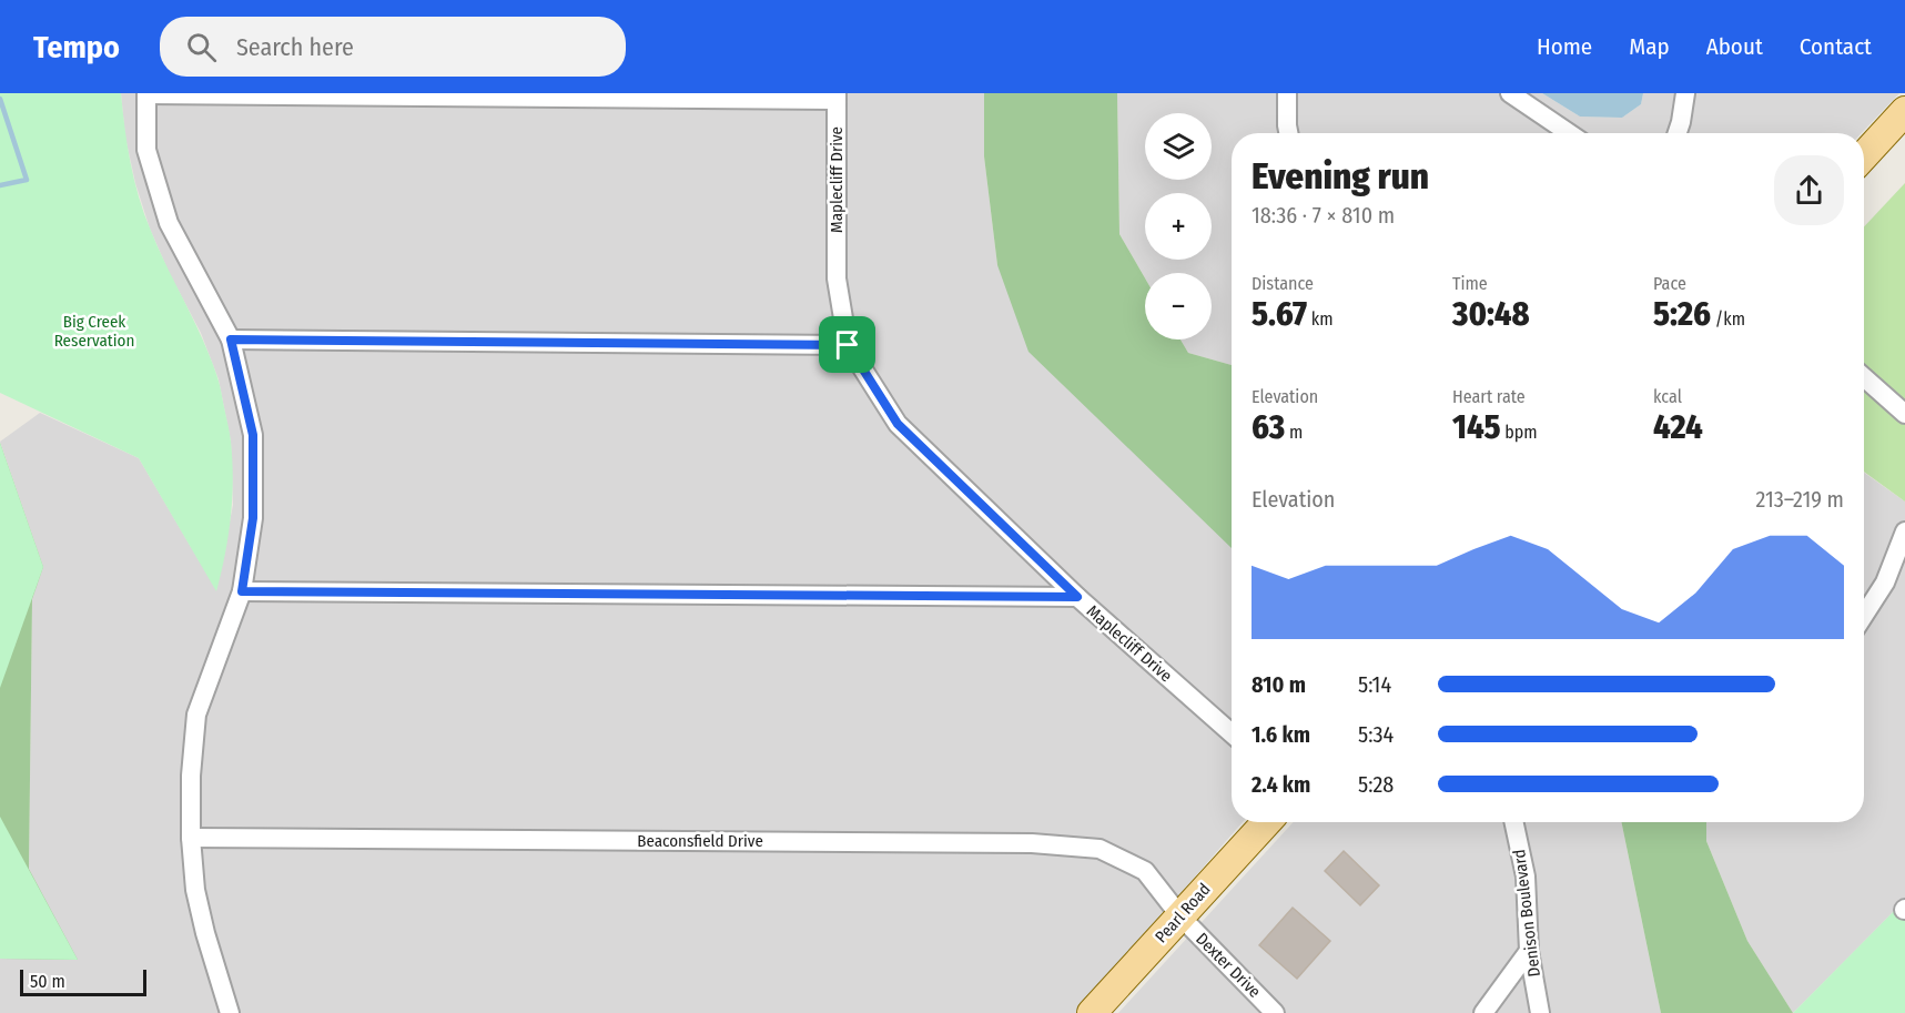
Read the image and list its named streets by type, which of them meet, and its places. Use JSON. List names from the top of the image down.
{
  "streets": {
    "main road": ["Pearl Road"],
    "street": [
      "Maplecliff Drive",
      "Beaconsfield Drive",
      "Denison Boulevard",
      "Dexter Drive"
    ]
  },
  "crossings": [
    ["Beaconsfield Drive", "Pearl Road"],
    ["Beaconsfield Drive", "Dexter Drive"],
    ["Pearl Road", "Dexter Drive"]
  ],
  "parks": ["Big Creek Reservation"],
  "scale_bar": "50 m",
  "page": {
    "header": "Tempo",
    "search": "Search here",
    "nav": [
      "Home",
      "Map",
      "About",
      "Contact"
    ],
    "map_buttons": ["+", "−"],
    "heading": ["Evening run", "18:36 · 7 × 810 m"],
    "stats": [
      ["Distance", "5.67 km"],
      ["Time", "30:48"],
      ["Pace", "5:26 /km"],
      ["Elevation", "63 m"],
      ["Heart rate", "145 bpm"],
      ["kcal", "424"]
    ],
    "chart": ["Elevation", "213–219 m"],
    "list": [
      {
        "name": "810 m",
        "note": "5:14"
      },
      {
        "name": "1.6 km",
        "note": "5:34"
      },
      {
        "name": "2.4 km",
        "note": "5:28"
      }
    ],
    "scale": "50 m"
  }
}
